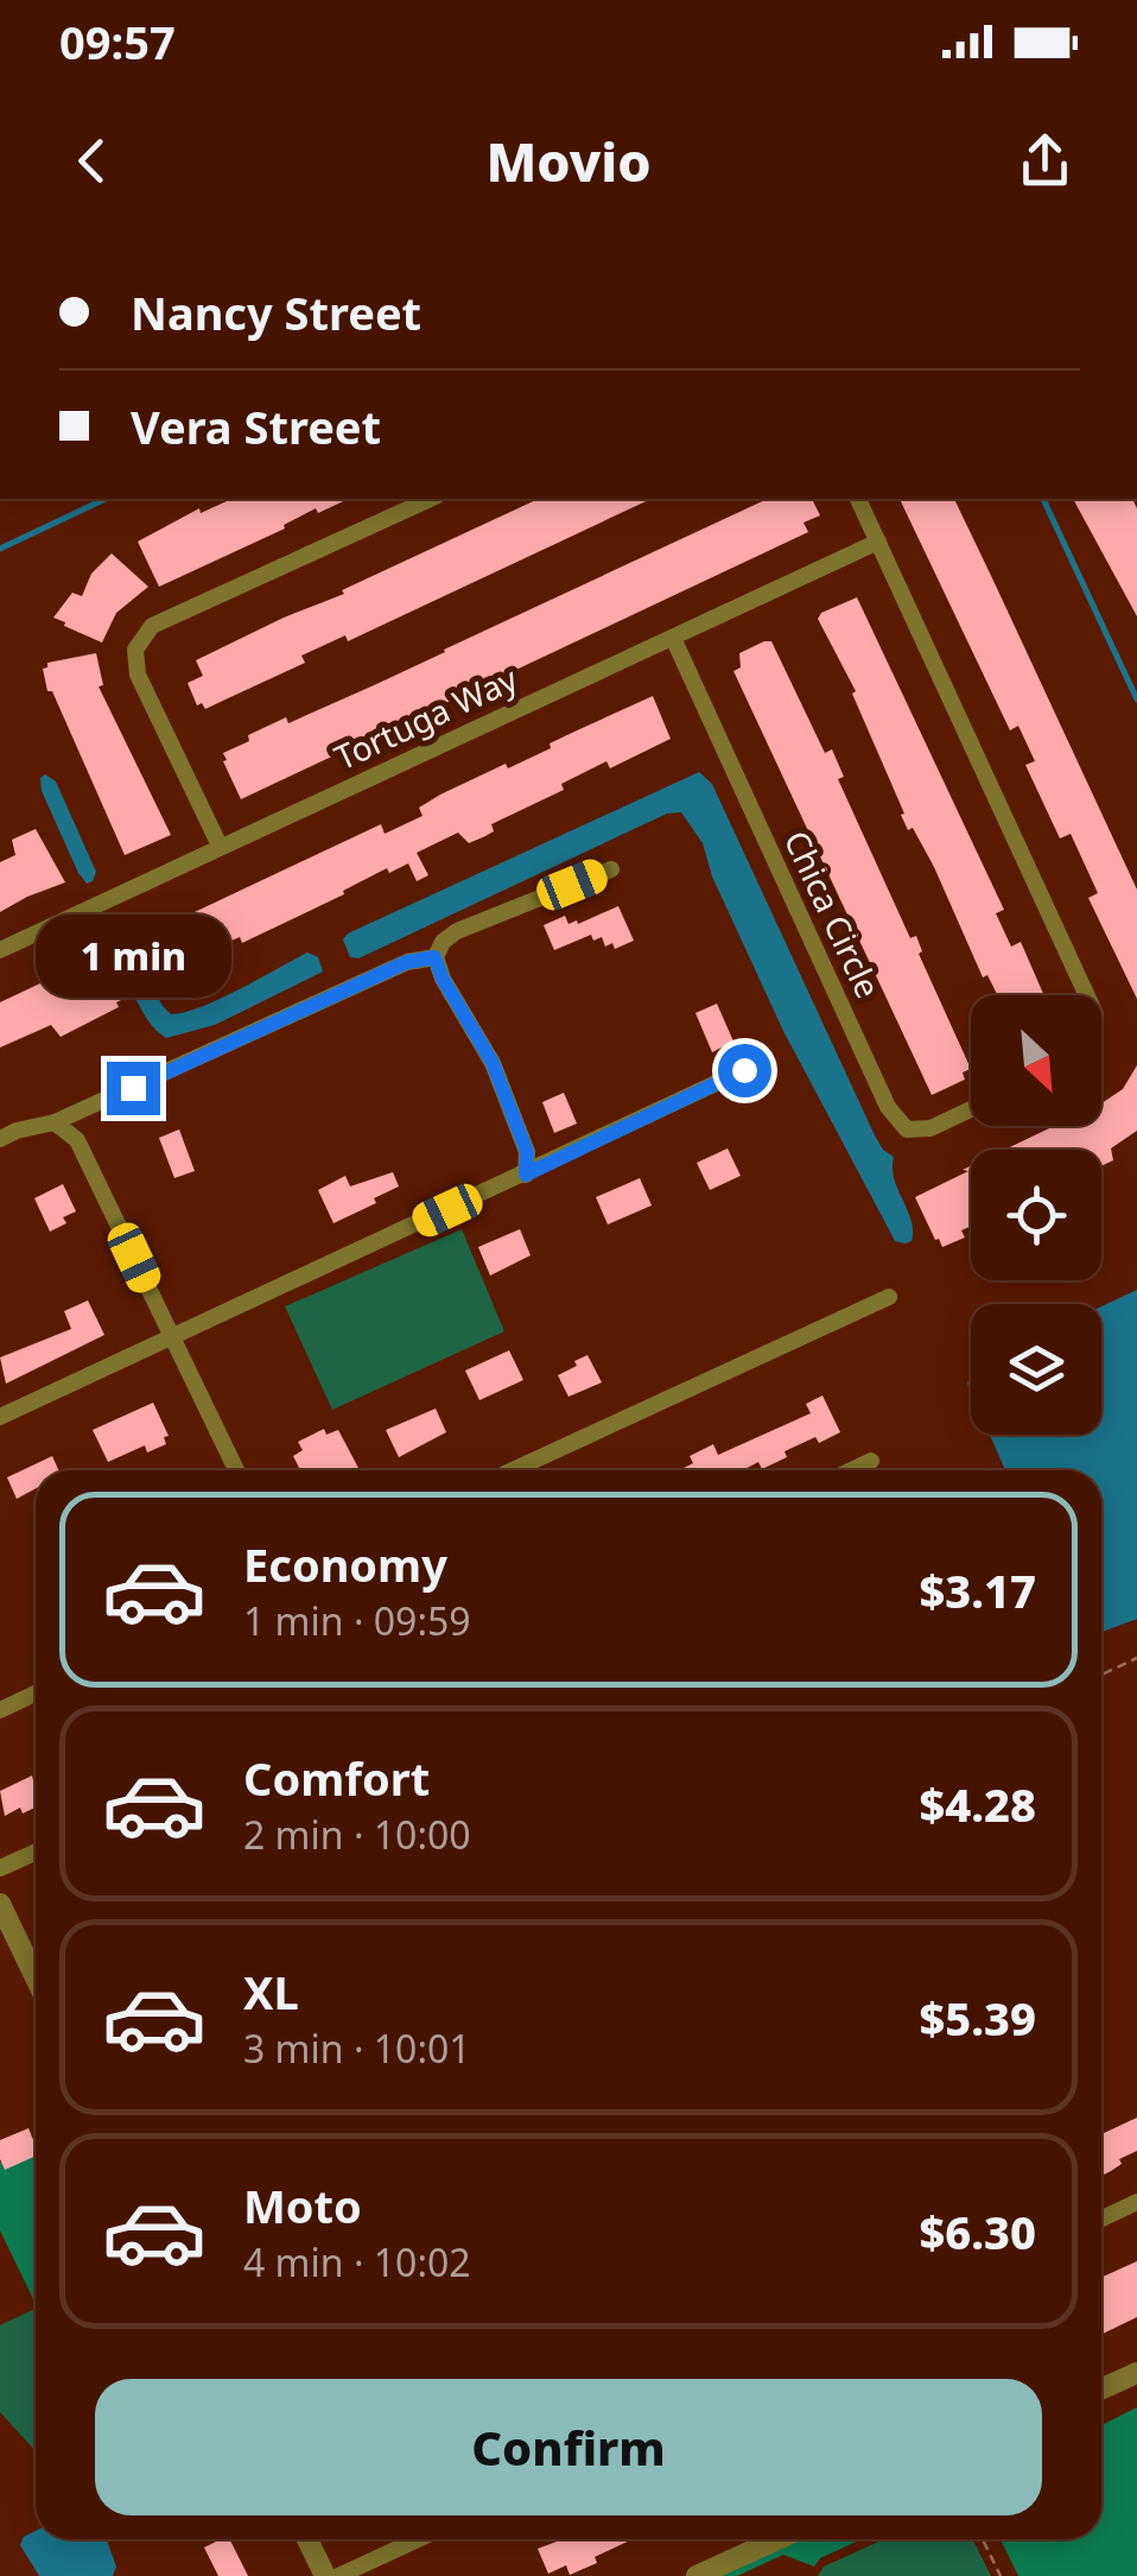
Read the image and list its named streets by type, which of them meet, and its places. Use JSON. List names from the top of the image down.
{
  "streets": {
    "street": ["Tortuga Way", "Chica Circle"]
  },
  "crossings": [
    ["Tortuga Way", "Chica Circle"]
  ],
  "north": "bottom right",
  "page": {
    "status": "09:57",
    "header": "Movio",
    "banner": ["Nancy Street", "Vera Street"],
    "bubble": "1 min",
    "list": [
      {
        "name": "Economy",
        "note": "1 min · 09:59",
        "value": "$3.17"
      },
      {
        "name": "Comfort",
        "note": "2 min · 10:00",
        "value": "$4.28"
      },
      {
        "name": "XL",
        "note": "3 min · 10:01",
        "value": "$5.39"
      },
      {
        "name": "Moto",
        "note": "4 min · 10:02",
        "value": "$6.30"
      }
    ],
    "buttons": "Confirm"
  }
}
